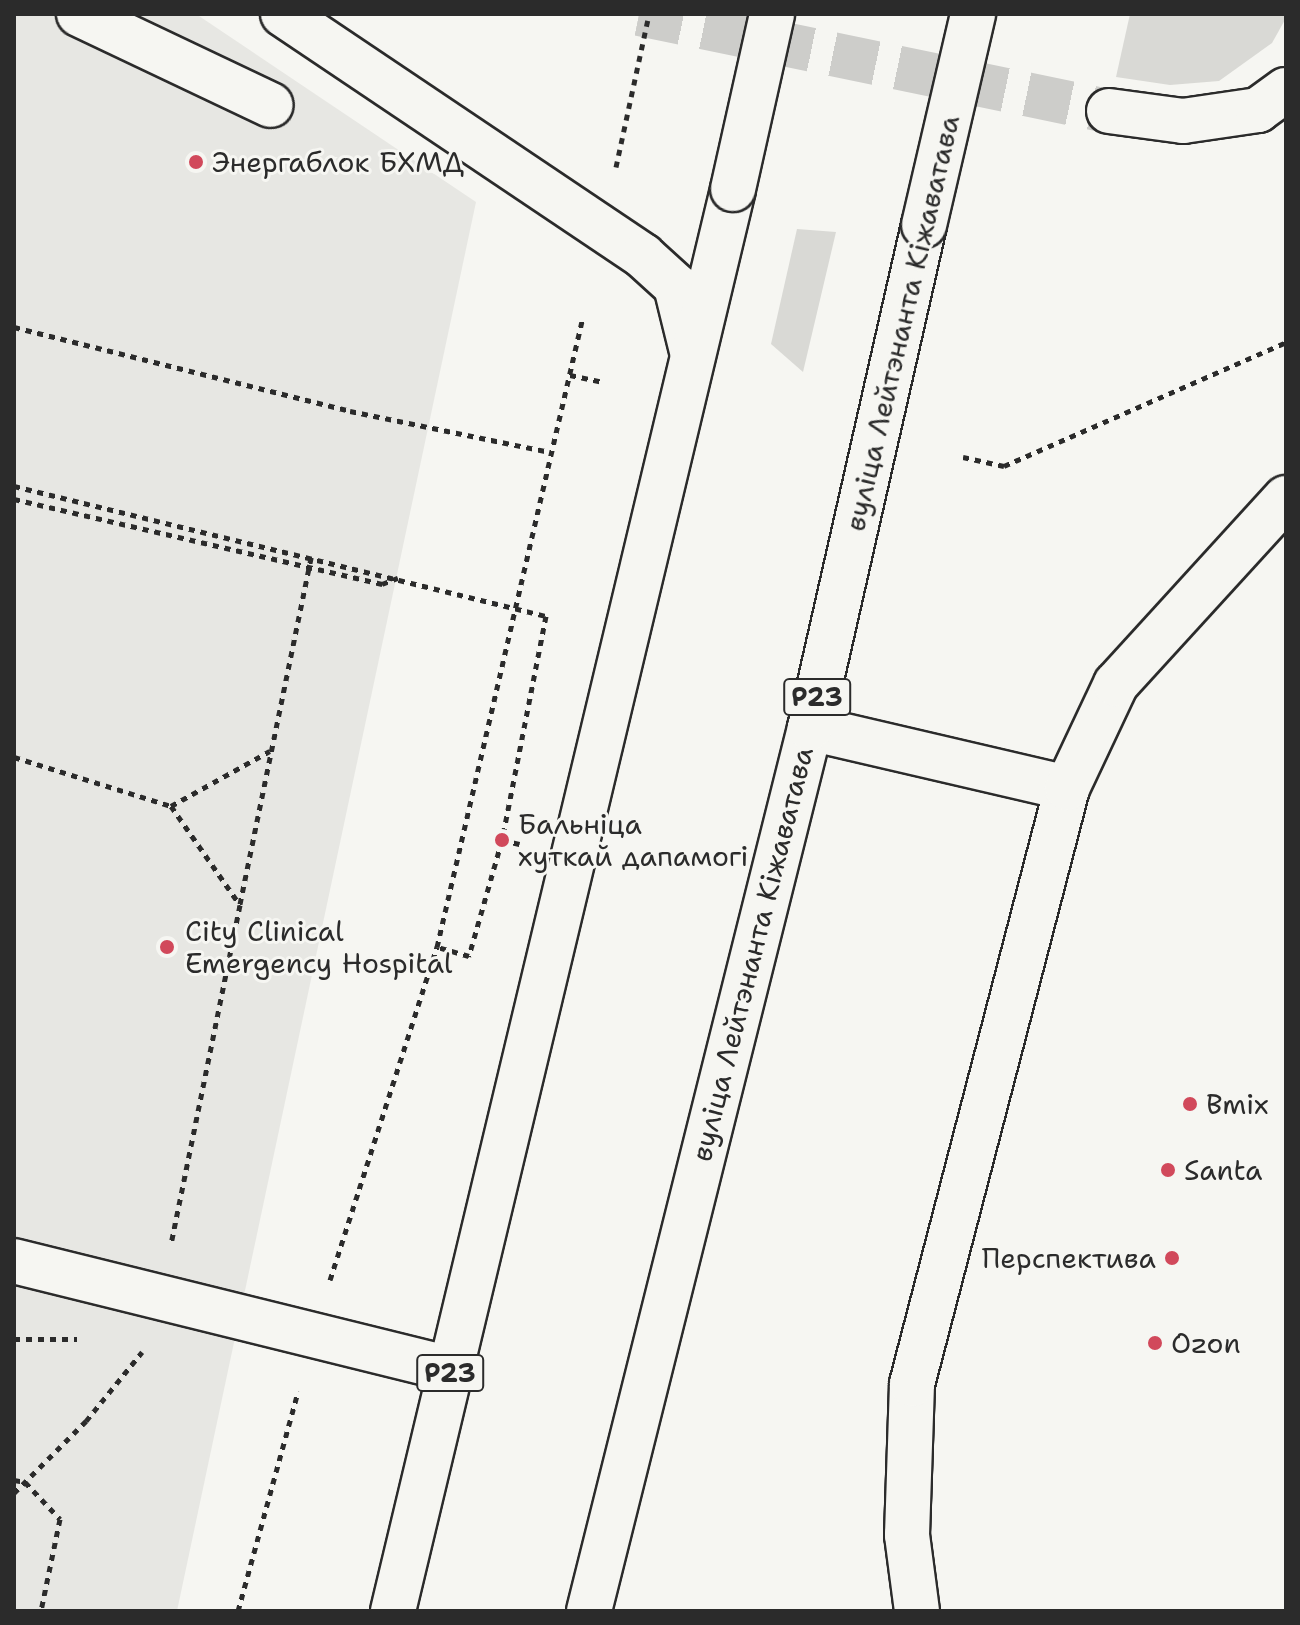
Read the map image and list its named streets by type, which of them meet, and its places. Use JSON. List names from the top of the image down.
{
  "streets": {
    "main road": ["вуліца Лейтэнанта Кіжаватава", "Р23"]
  },
  "places": [
    "Энергаблок БХМД",
    "Бальніца хуткай дапамогі",
    "City Clinical Emergency Hospital",
    "Bmix",
    "Santa",
    "Перспектива",
    "Ozon"
  ]
}
